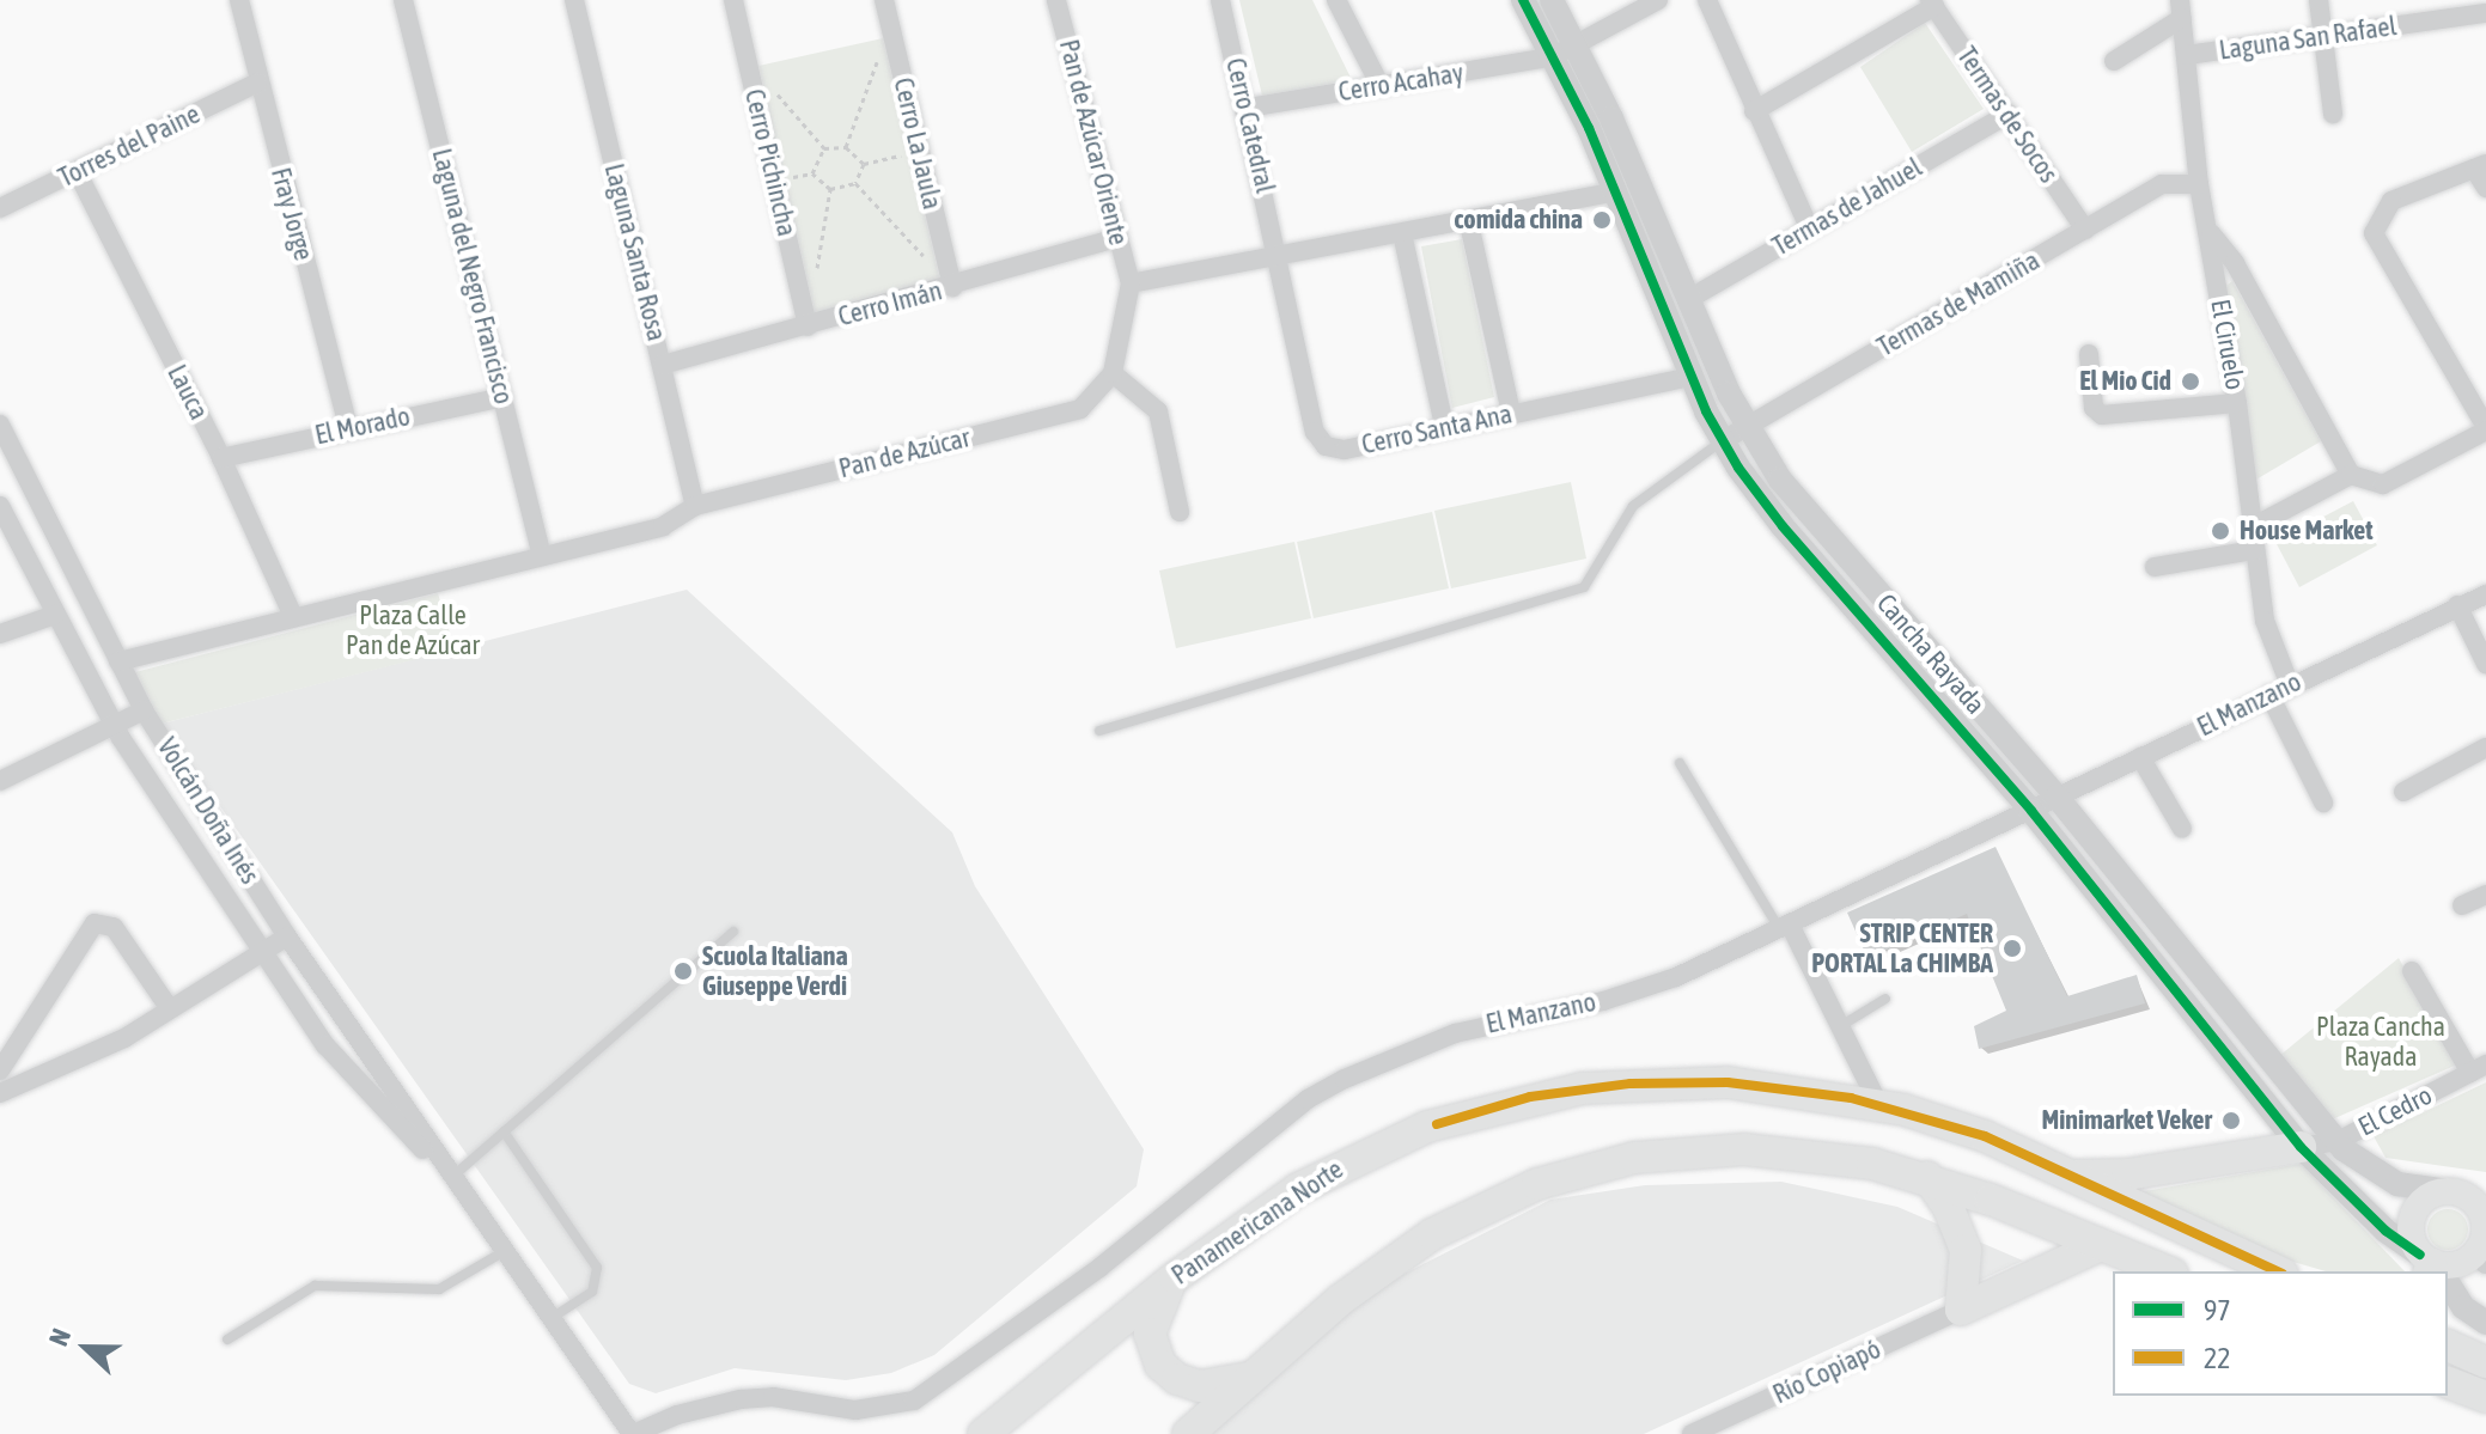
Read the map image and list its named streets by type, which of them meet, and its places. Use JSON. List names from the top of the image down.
{
  "streets": {
    "highway": ["Panamericana Norte"],
    "street": [
      "Laguna San Rafael",
      "Cerro Acahay",
      "Termas de Socos",
      "Cerro Catedral",
      "Pan de Azúcar Oriente",
      "Cerro La Jaula",
      "Torres del Paine",
      "Cerro Pichincha",
      "Termas de Jahuel",
      "Fray Jorge",
      "Laguna Santa Rosa",
      "Laguna del Negro Francisco",
      "Cerro Imán",
      "Termas de Mamiña",
      "El Ciruelo",
      "Lauca",
      "El Morado",
      "Cerro Santa Ana",
      "Pan de Azúcar",
      "Cancha Rayada",
      "El Manzano",
      "Volcán Doña Inés",
      "El Cedro",
      "Río Copiapó"
    ]
  },
  "crossings": [
    ["Laguna San Rafael", "El Ciruelo"],
    ["Cerro Acahay", "Cerro Catedral"],
    ["Cerro Acahay", "Cancha Rayada"],
    ["Termas de Socos", "Termas de Jahuel"],
    ["Termas de Socos", "Termas de Mamiña"],
    ["Cerro Catedral", "Cerro Santa Ana"],
    ["Pan de Azúcar Oriente", "Cerro Imán"],
    ["Cerro La Jaula", "Cerro Imán"],
    ["Torres del Paine", "Fray Jorge"],
    ["Torres del Paine", "Lauca"],
    ["Cerro Pichincha", "Cerro Imán"],
    ["Termas de Jahuel", "Cancha Rayada"],
    ["Fray Jorge", "El Morado"],
    ["Laguna Santa Rosa", "Cerro Imán"],
    ["Laguna Santa Rosa", "Pan de Azúcar"],
    ["Laguna del Negro Francisco", "El Morado"],
    ["Laguna del Negro Francisco", "Pan de Azúcar"],
    ["Termas de Mamiña", "El Ciruelo"],
    ["Termas de Mamiña", "Cancha Rayada"],
    ["El Ciruelo", "El Manzano"],
    ["Lauca", "El Morado"],
    ["Lauca", "Pan de Azúcar"],
    ["Cerro Santa Ana", "Cancha Rayada"],
    ["Pan de Azúcar", "Volcán Doña Inés"],
    ["Cancha Rayada", "El Manzano"],
    ["Cancha Rayada", "El Cedro"],
    ["El Manzano", "Volcán Doña Inés"]
  ],
  "parks": ["Plaza Calle Pan de Azúcar", "Plaza Cancha Rayada"],
  "places": [
    "comida china",
    "El Mio Cid",
    "House Market",
    "STRIP CENTER PORTAL La CHIMBA",
    "Scuola Italiana Giuseppe Verdi",
    "Minimarket Veker"
  ],
  "lines": ["transit line 97", "transit line 22"],
  "legend": ["97", "22"],
  "north": "left"
}
